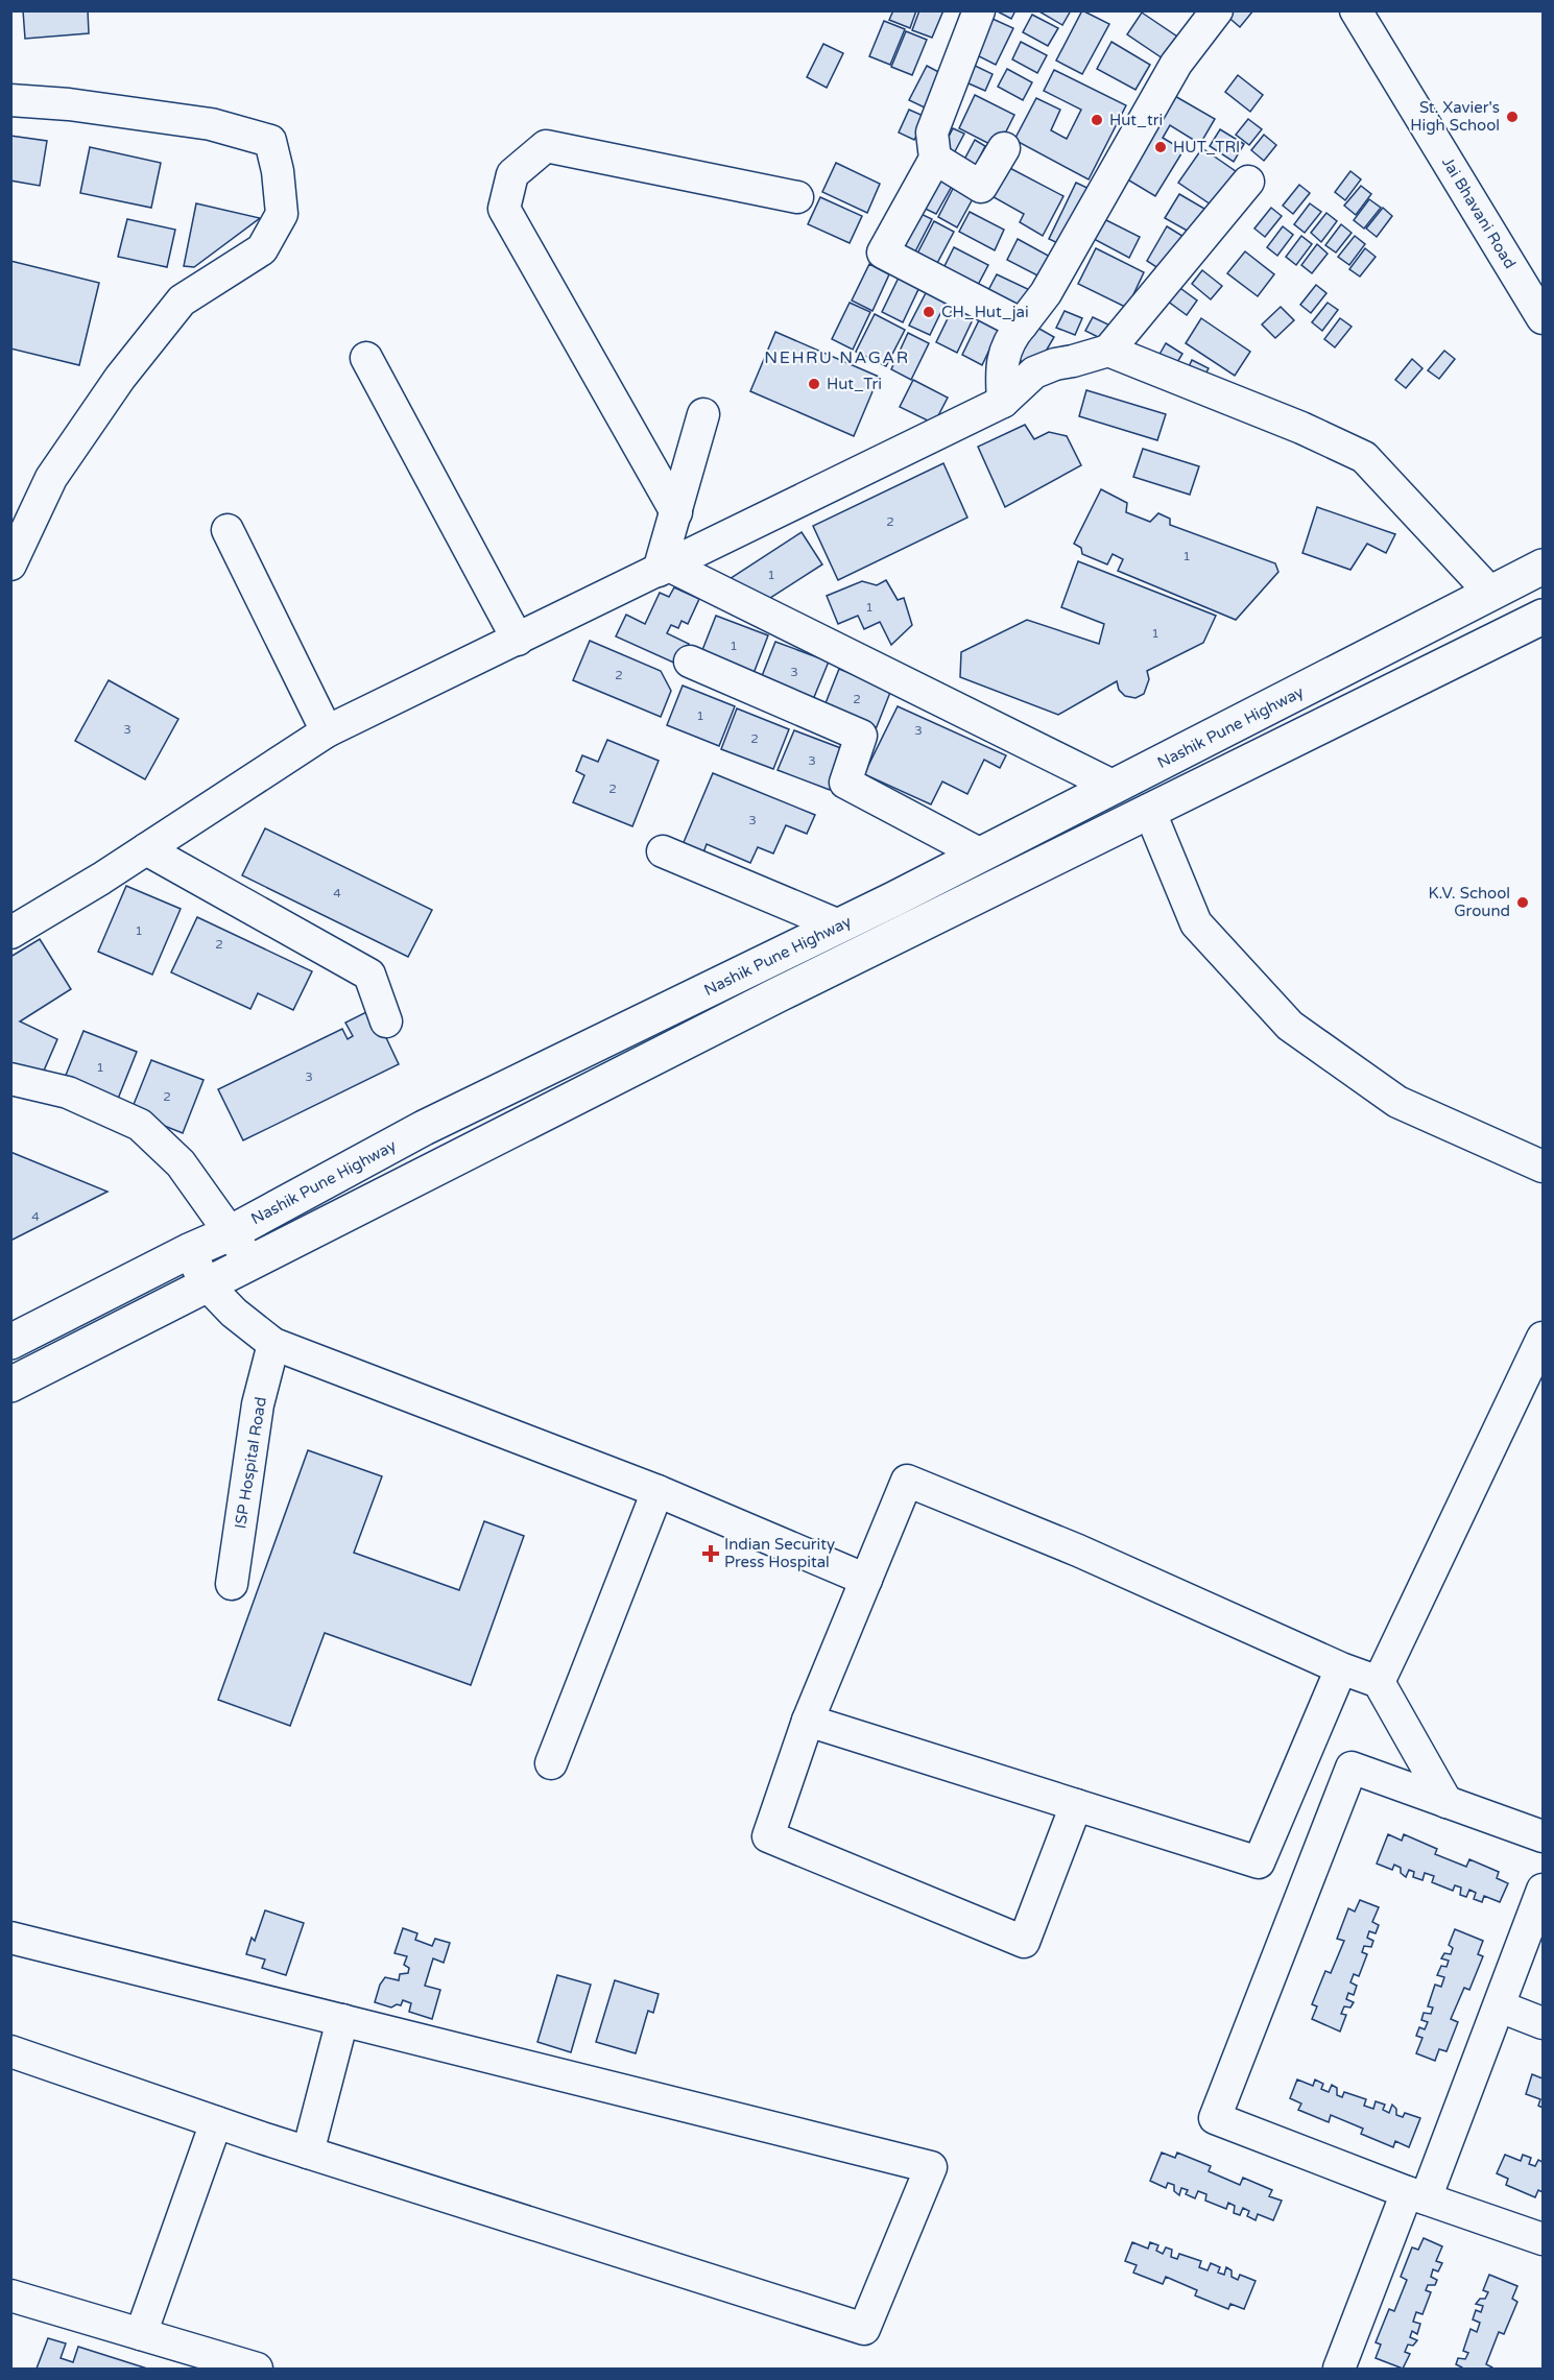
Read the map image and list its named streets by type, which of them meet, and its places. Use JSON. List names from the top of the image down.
{
  "streets": {
    "highway": ["Nashik Pune Highway"],
    "street": ["Jai Bhavani Road", "ISP Hospital Road"]
  },
  "districts": ["NEHRU NAGAR"],
  "places": {
    "other": [
      "St. Xavier's High School",
      "Hut_tri",
      "HUT_TRI",
      "CH_Hut_jai",
      "Hut_Tri",
      "K.V. School Ground"
    ],
    "health": ["Indian Security Press Hospital"]
  },
  "house_numbers": [
    "2",
    "1",
    "1",
    "1",
    "1",
    "1",
    "3",
    "2",
    "2",
    "1",
    "3",
    "3",
    "2",
    "3",
    "2",
    "3",
    "4",
    "1",
    "2",
    "1",
    "3",
    "2",
    "4"
  ]
}
